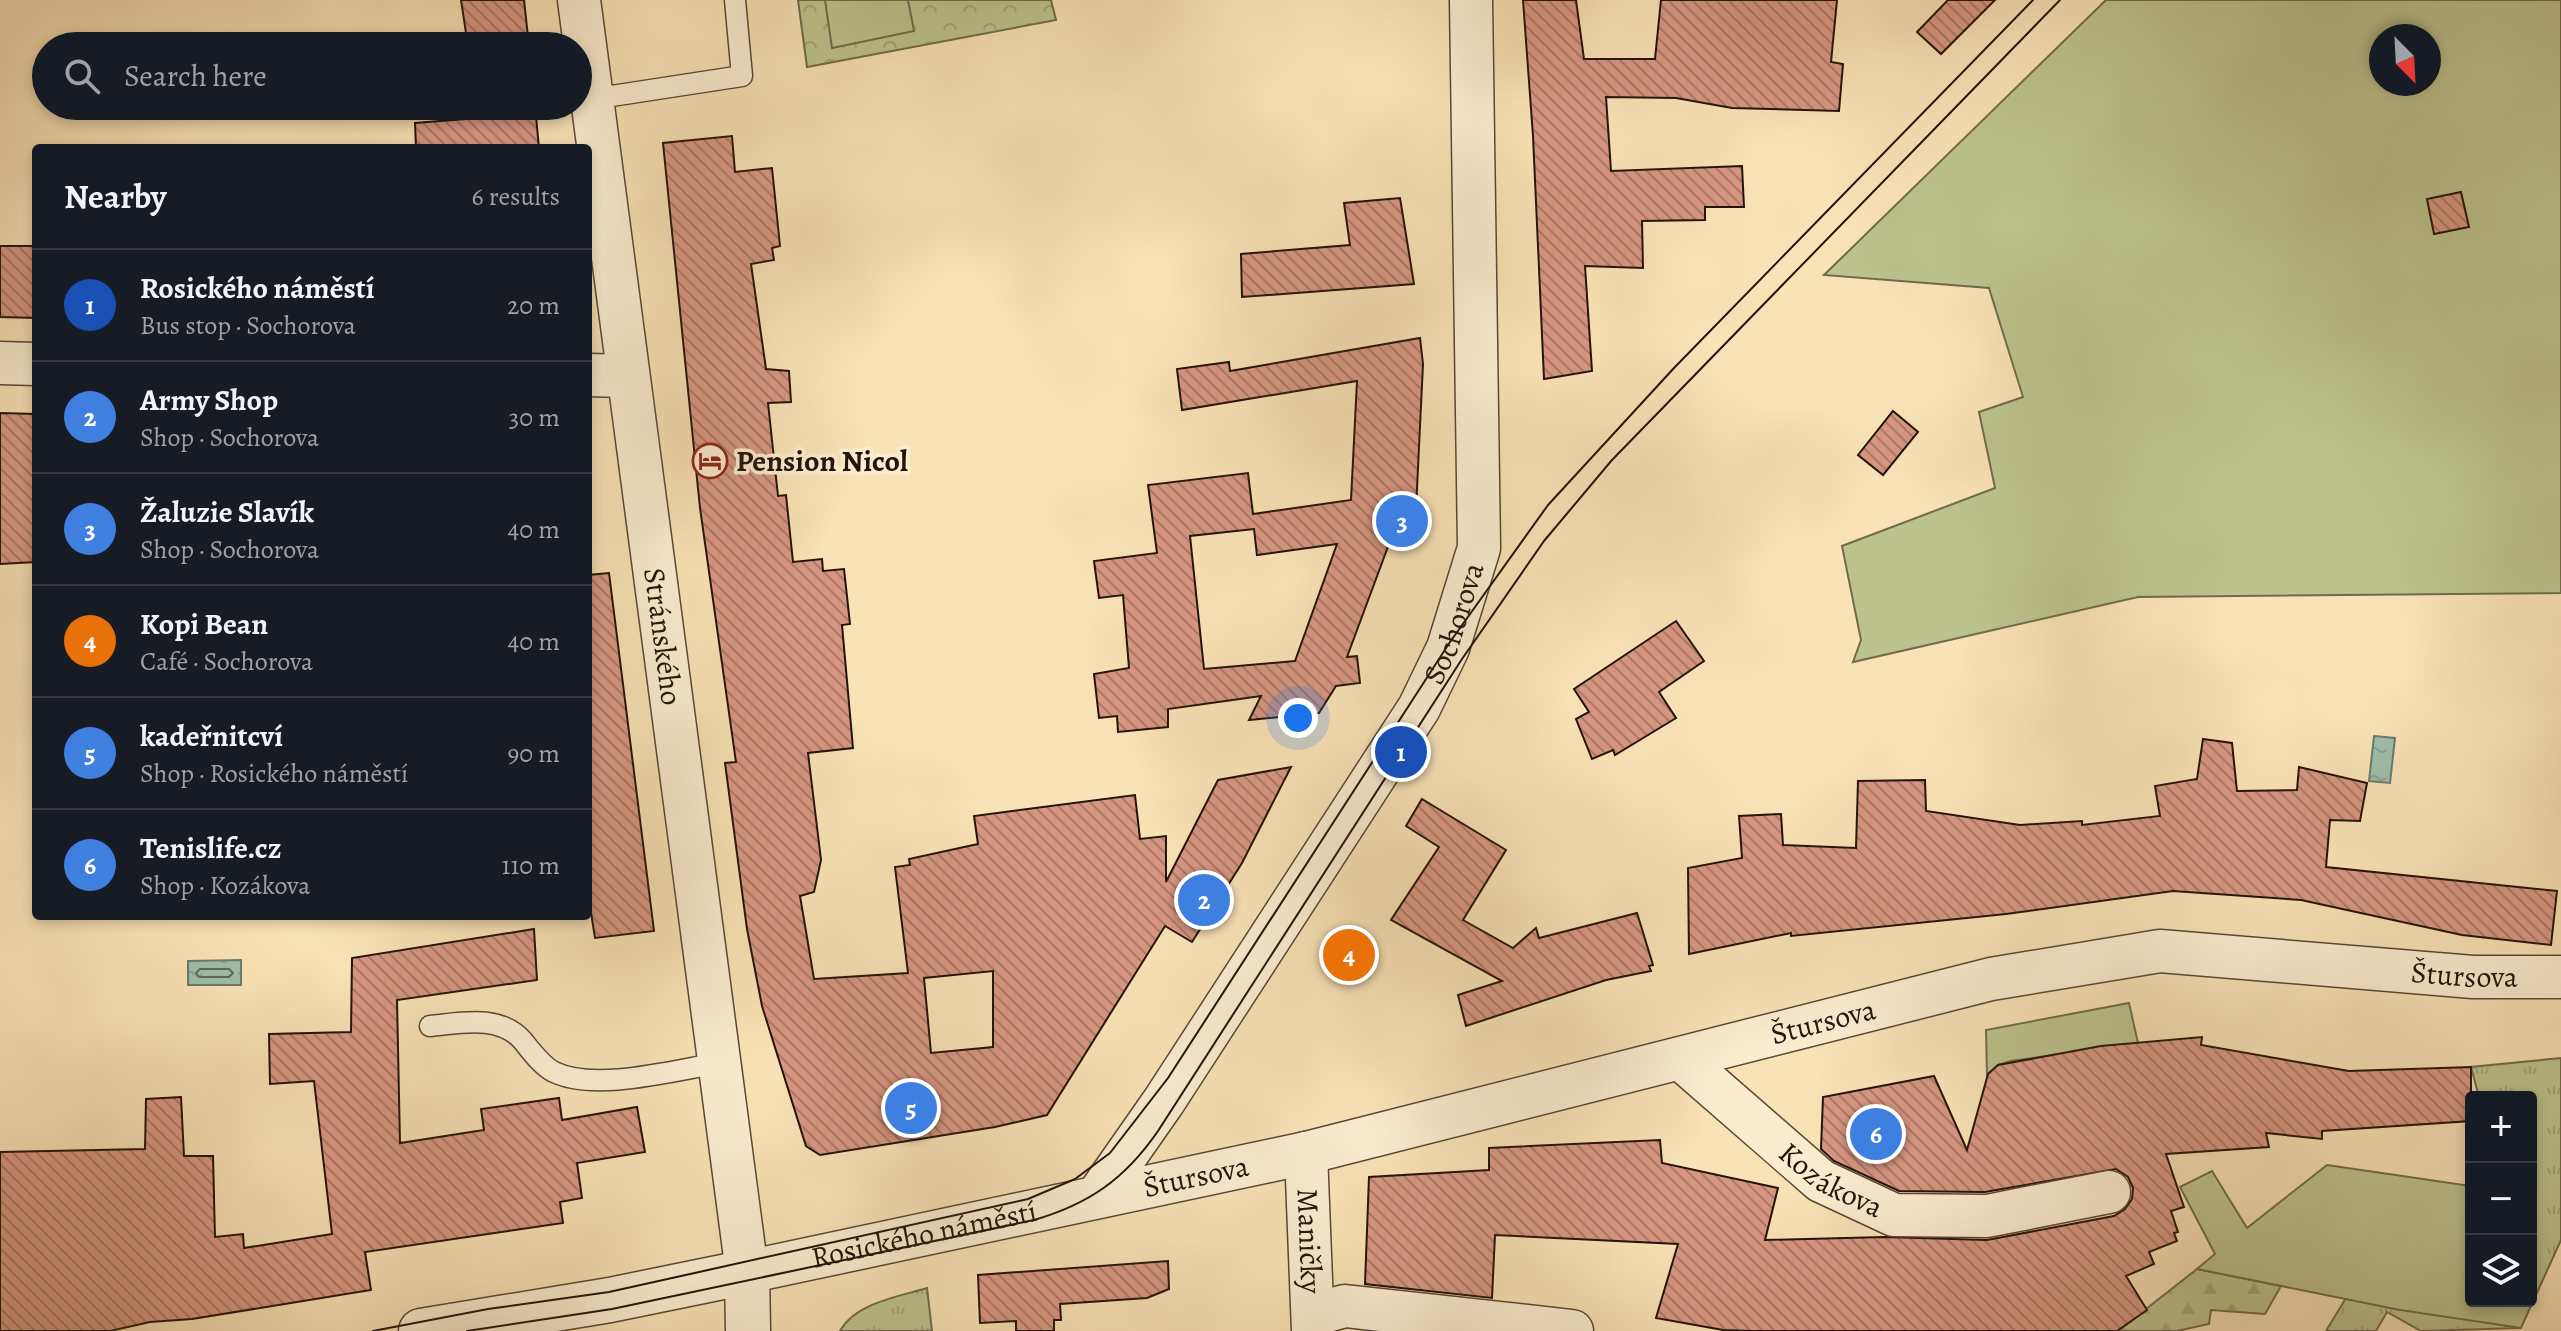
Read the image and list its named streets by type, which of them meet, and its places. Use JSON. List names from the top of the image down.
{
  "streets": {
    "street": [
      "Sochorova",
      "Stránského",
      "Štursova",
      "Kozákova",
      "Rosického náměstí",
      "Maničky"
    ]
  },
  "crossings": [
    ["Sochorova", "Štursova"],
    ["Sochorova", "Rosického náměstí"],
    ["Stránského", "Rosického náměstí"],
    ["Štursova", "Kozákova"],
    ["Štursova", "Rosického náměstí"],
    ["Štursova", "Maničky"]
  ],
  "places": {
    "hotel": ["Pension Nicol"]
  },
  "north": "bottom right",
  "page": {
    "search": "Search here",
    "heading": ["Nearby", "6 results"],
    "list": [
      {
        "mark": "1",
        "name": "Rosického náměstí",
        "note": "Bus stop · Sochorova",
        "value": "20 m"
      },
      {
        "mark": "2",
        "name": "Army Shop",
        "note": "Shop · Sochorova",
        "value": "30 m"
      },
      {
        "mark": "3",
        "name": "Žaluzie Slavík",
        "note": "Shop · Sochorova",
        "value": "40 m"
      },
      {
        "mark": "4",
        "name": "Kopi Bean",
        "note": "Café · Sochorova",
        "value": "40 m"
      },
      {
        "mark": "5",
        "name": "kadeřnitcví",
        "note": "Shop · Rosického náměstí",
        "value": "90 m"
      },
      {
        "mark": "6",
        "name": "Tenislife.cz",
        "note": "Shop · Kozákova",
        "value": "110 m"
      }
    ],
    "pins": [
      "3",
      "1",
      "2",
      "4",
      "5",
      "6"
    ],
    "map_buttons": ["+", "−"]
  }
}
